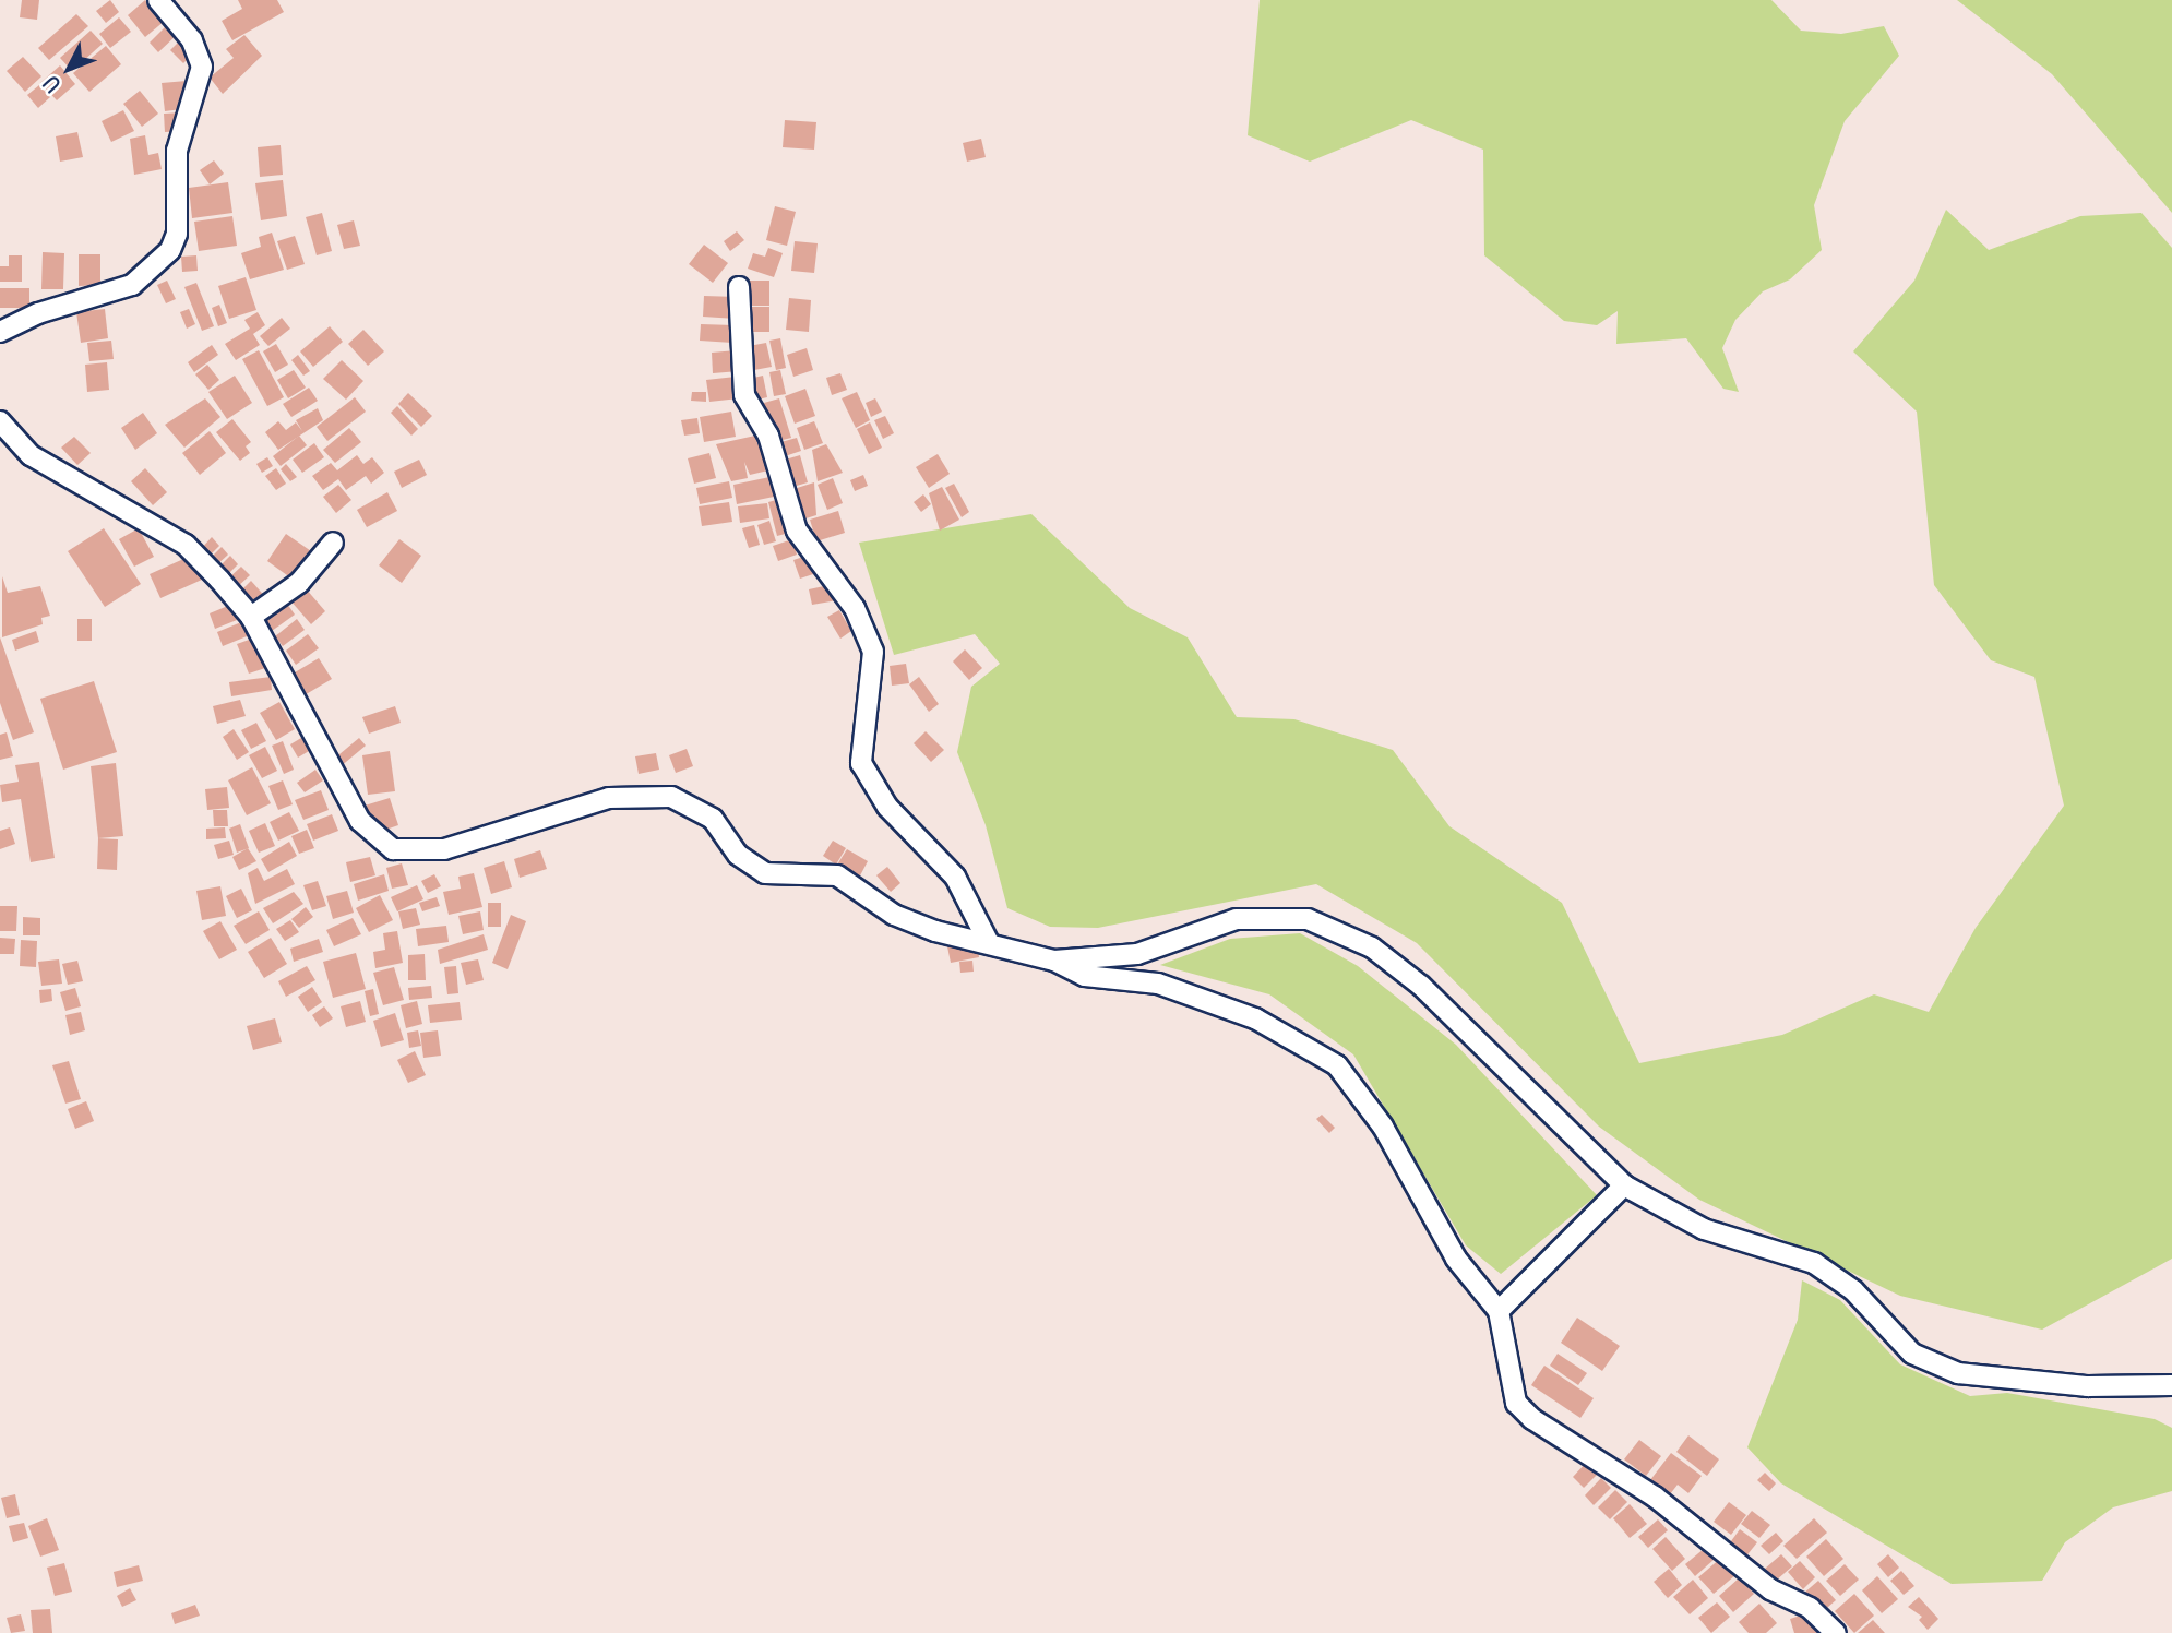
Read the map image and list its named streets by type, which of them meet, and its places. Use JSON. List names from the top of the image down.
{
  "north": "bottom left"
}
